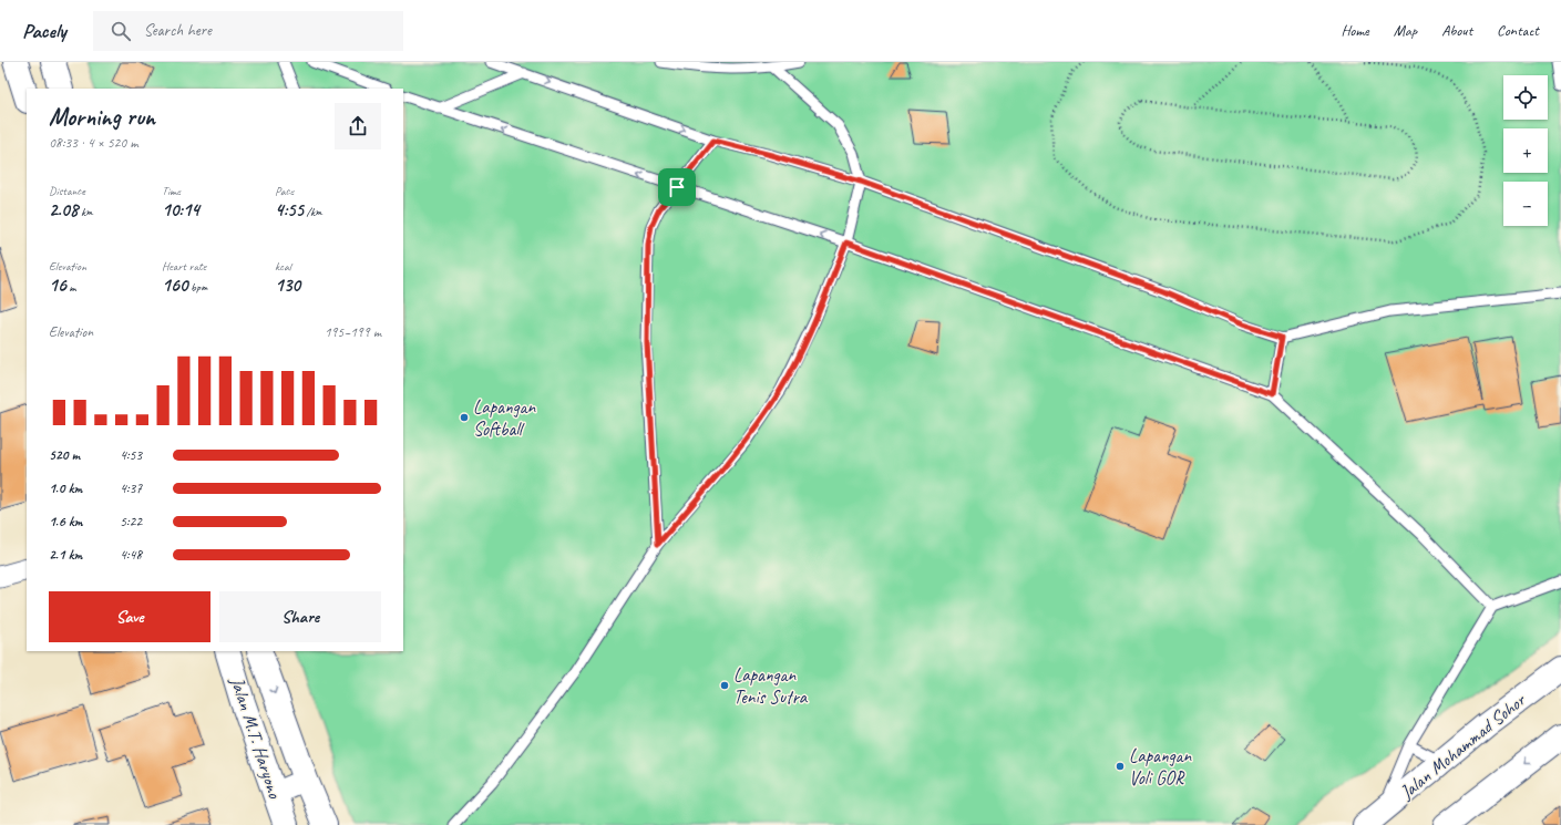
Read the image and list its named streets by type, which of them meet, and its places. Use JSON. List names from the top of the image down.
{
  "streets": {
    "street": ["Jalan M.T. Haryono", "Jalan Mohammad Sohor"]
  },
  "places": ["Lapangan Softball", "Lapangan Tenis Sutra", "Lapangan Voli GOR"],
  "page": {
    "header": "Pacely",
    "search": "Search here",
    "nav": [
      "Home",
      "Map",
      "About",
      "Contact"
    ],
    "map_buttons": ["+", "−"],
    "heading": ["Morning run", "08:33 · 4 × 520 m"],
    "stats": [
      ["Distance", "2.08 km"],
      ["Time", "10:14"],
      ["Pace", "4:55 /km"],
      ["Elevation", "16 m"],
      ["Heart rate", "160 bpm"],
      ["kcal", "130"]
    ],
    "chart": ["Elevation", "195–199 m"],
    "list": [
      {
        "name": "520 m",
        "note": "4:53"
      },
      {
        "name": "1.0 km",
        "note": "4:37"
      },
      {
        "name": "1.6 km",
        "note": "5:22"
      },
      {
        "name": "2.1 km",
        "note": "4:48"
      }
    ],
    "buttons": ["Save", "Share"]
  }
}
